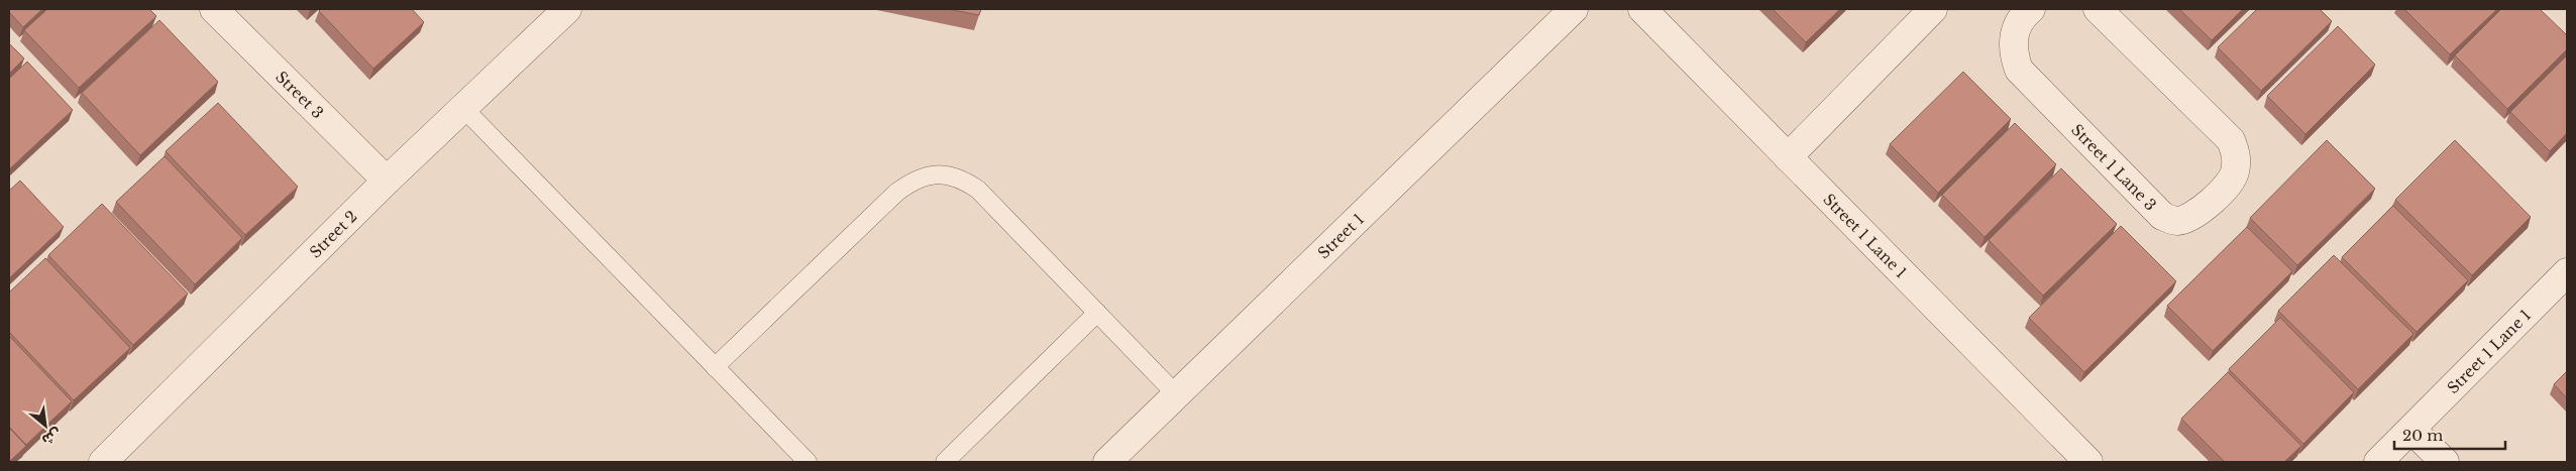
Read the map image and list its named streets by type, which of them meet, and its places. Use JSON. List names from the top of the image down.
{
  "streets": {
    "street": [
      "Street 3",
      "Street 1 Lane 3",
      "Street 2",
      "Street 1 Lane 1",
      "Street 1"
    ]
  },
  "crossings": [
    ["Street 3", "Street 2"]
  ],
  "scale_bar": "20 m",
  "north": "bottom right"
}
